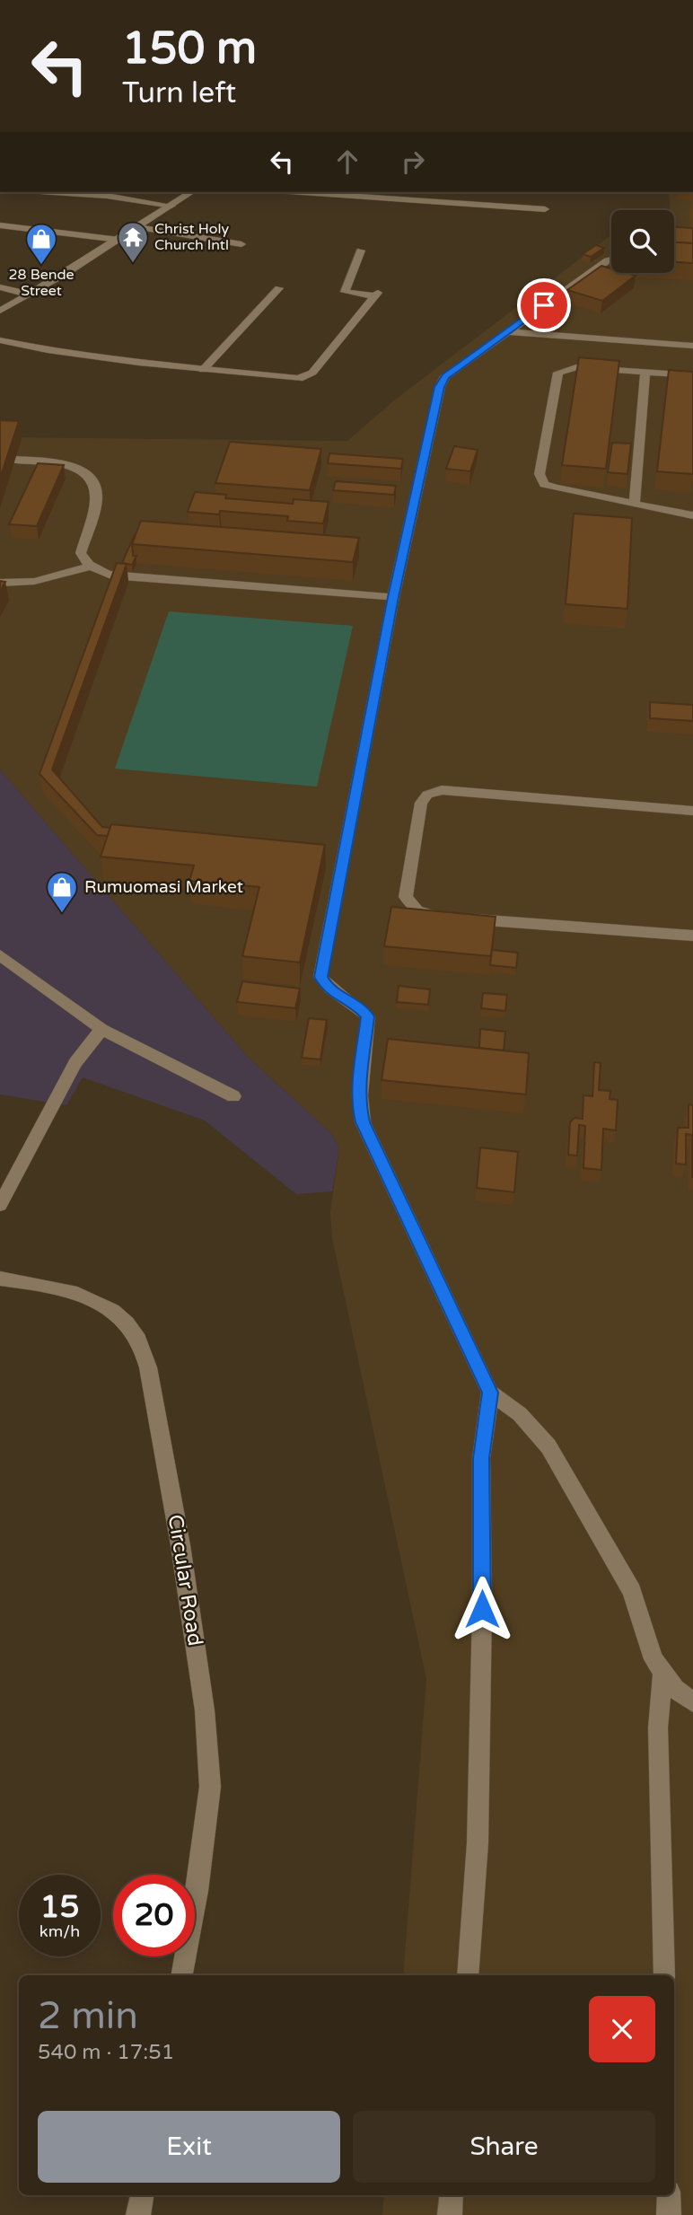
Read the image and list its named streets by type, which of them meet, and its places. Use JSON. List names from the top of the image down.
{
  "streets": {
    "street": ["Circular Road"]
  },
  "places": {
    "temple": ["Christ Holy Church Intl"],
    "shop": ["28 Bende Street", "Rumuomasi Market"]
  },
  "page": {
    "turn": ["150 m", "Turn left"],
    "speed": "15 km/h",
    "limit": "20",
    "heading": ["2 min", "540 m · 17:51"],
    "buttons": ["Exit", "Share"]
  }
}
